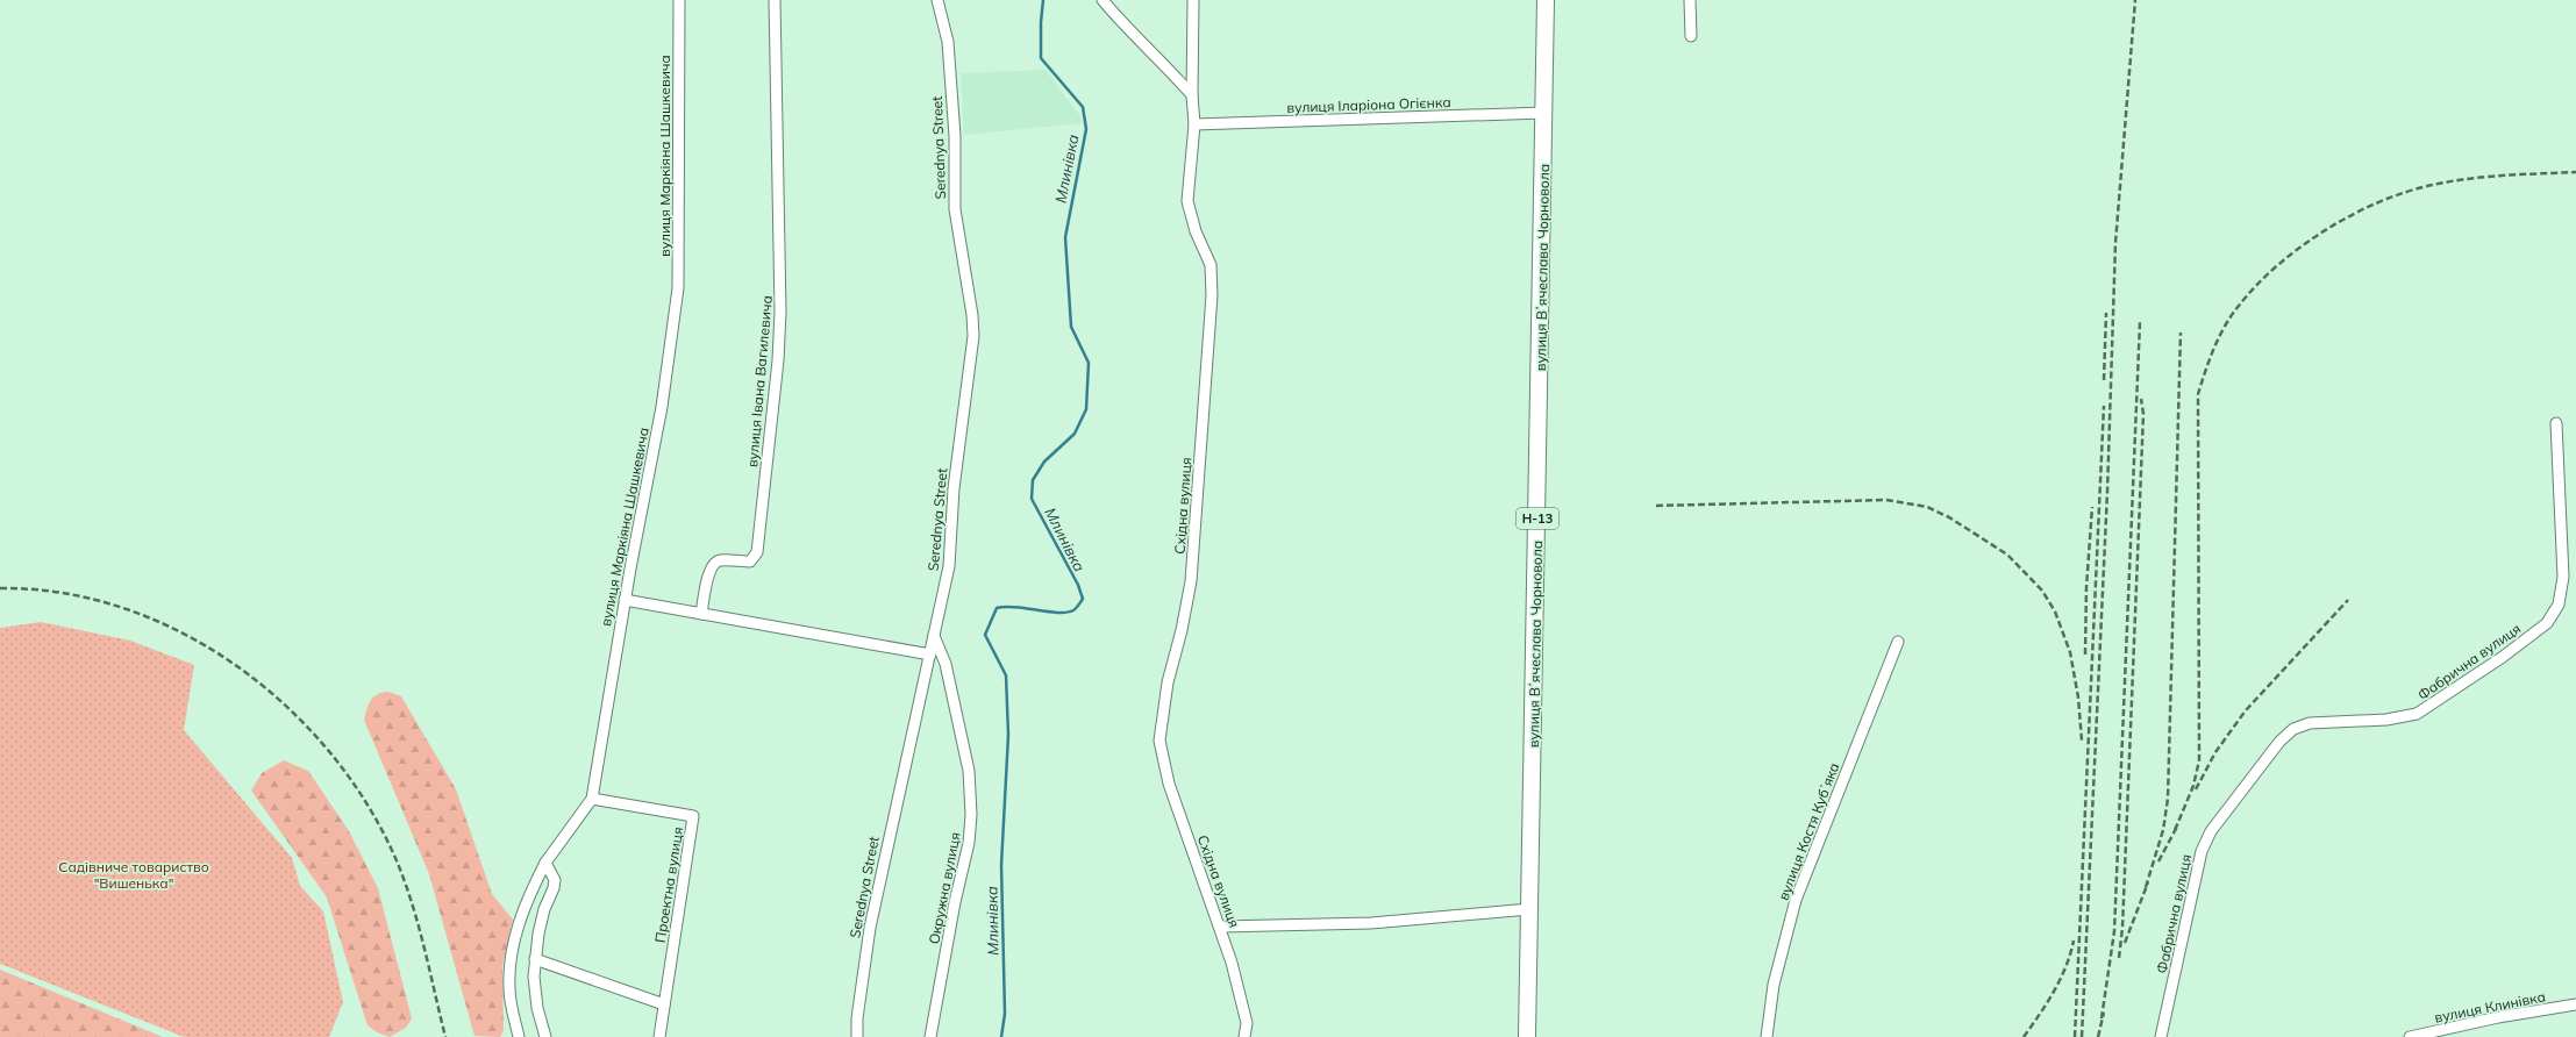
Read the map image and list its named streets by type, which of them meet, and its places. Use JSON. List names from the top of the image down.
{
  "streets": {
    "main road": ["вулиця Вʼячеслава Чорновола", "Н-13"],
    "street": [
      "вулиця Іларіона Огієнка",
      "Serednya Street",
      "вулиця Маркіяна Шашкевича",
      "вулиця Івана Вагилевича",
      "Східна вулиця",
      "Фабрична вулиця",
      "вулиця Костя Кубʼяка",
      "Проектна вулиця",
      "Окружна вулиця",
      "вулиця Клинівка"
    ]
  },
  "crossings": [
    ["вулиця Іларіона Огієнка", "вулиця Вʼячеслава Чорновола"],
    ["вулиця Іларіона Огієнка", "Східна вулиця"],
    ["Serednya Street", "Окружна вулиця"],
    ["вулиця Маркіяна Шашкевича", "Проектна вулиця"]
  ],
  "water": ["Млинівка"],
  "parks": ["Садівниче товариство \"Вишенька\""]
}
